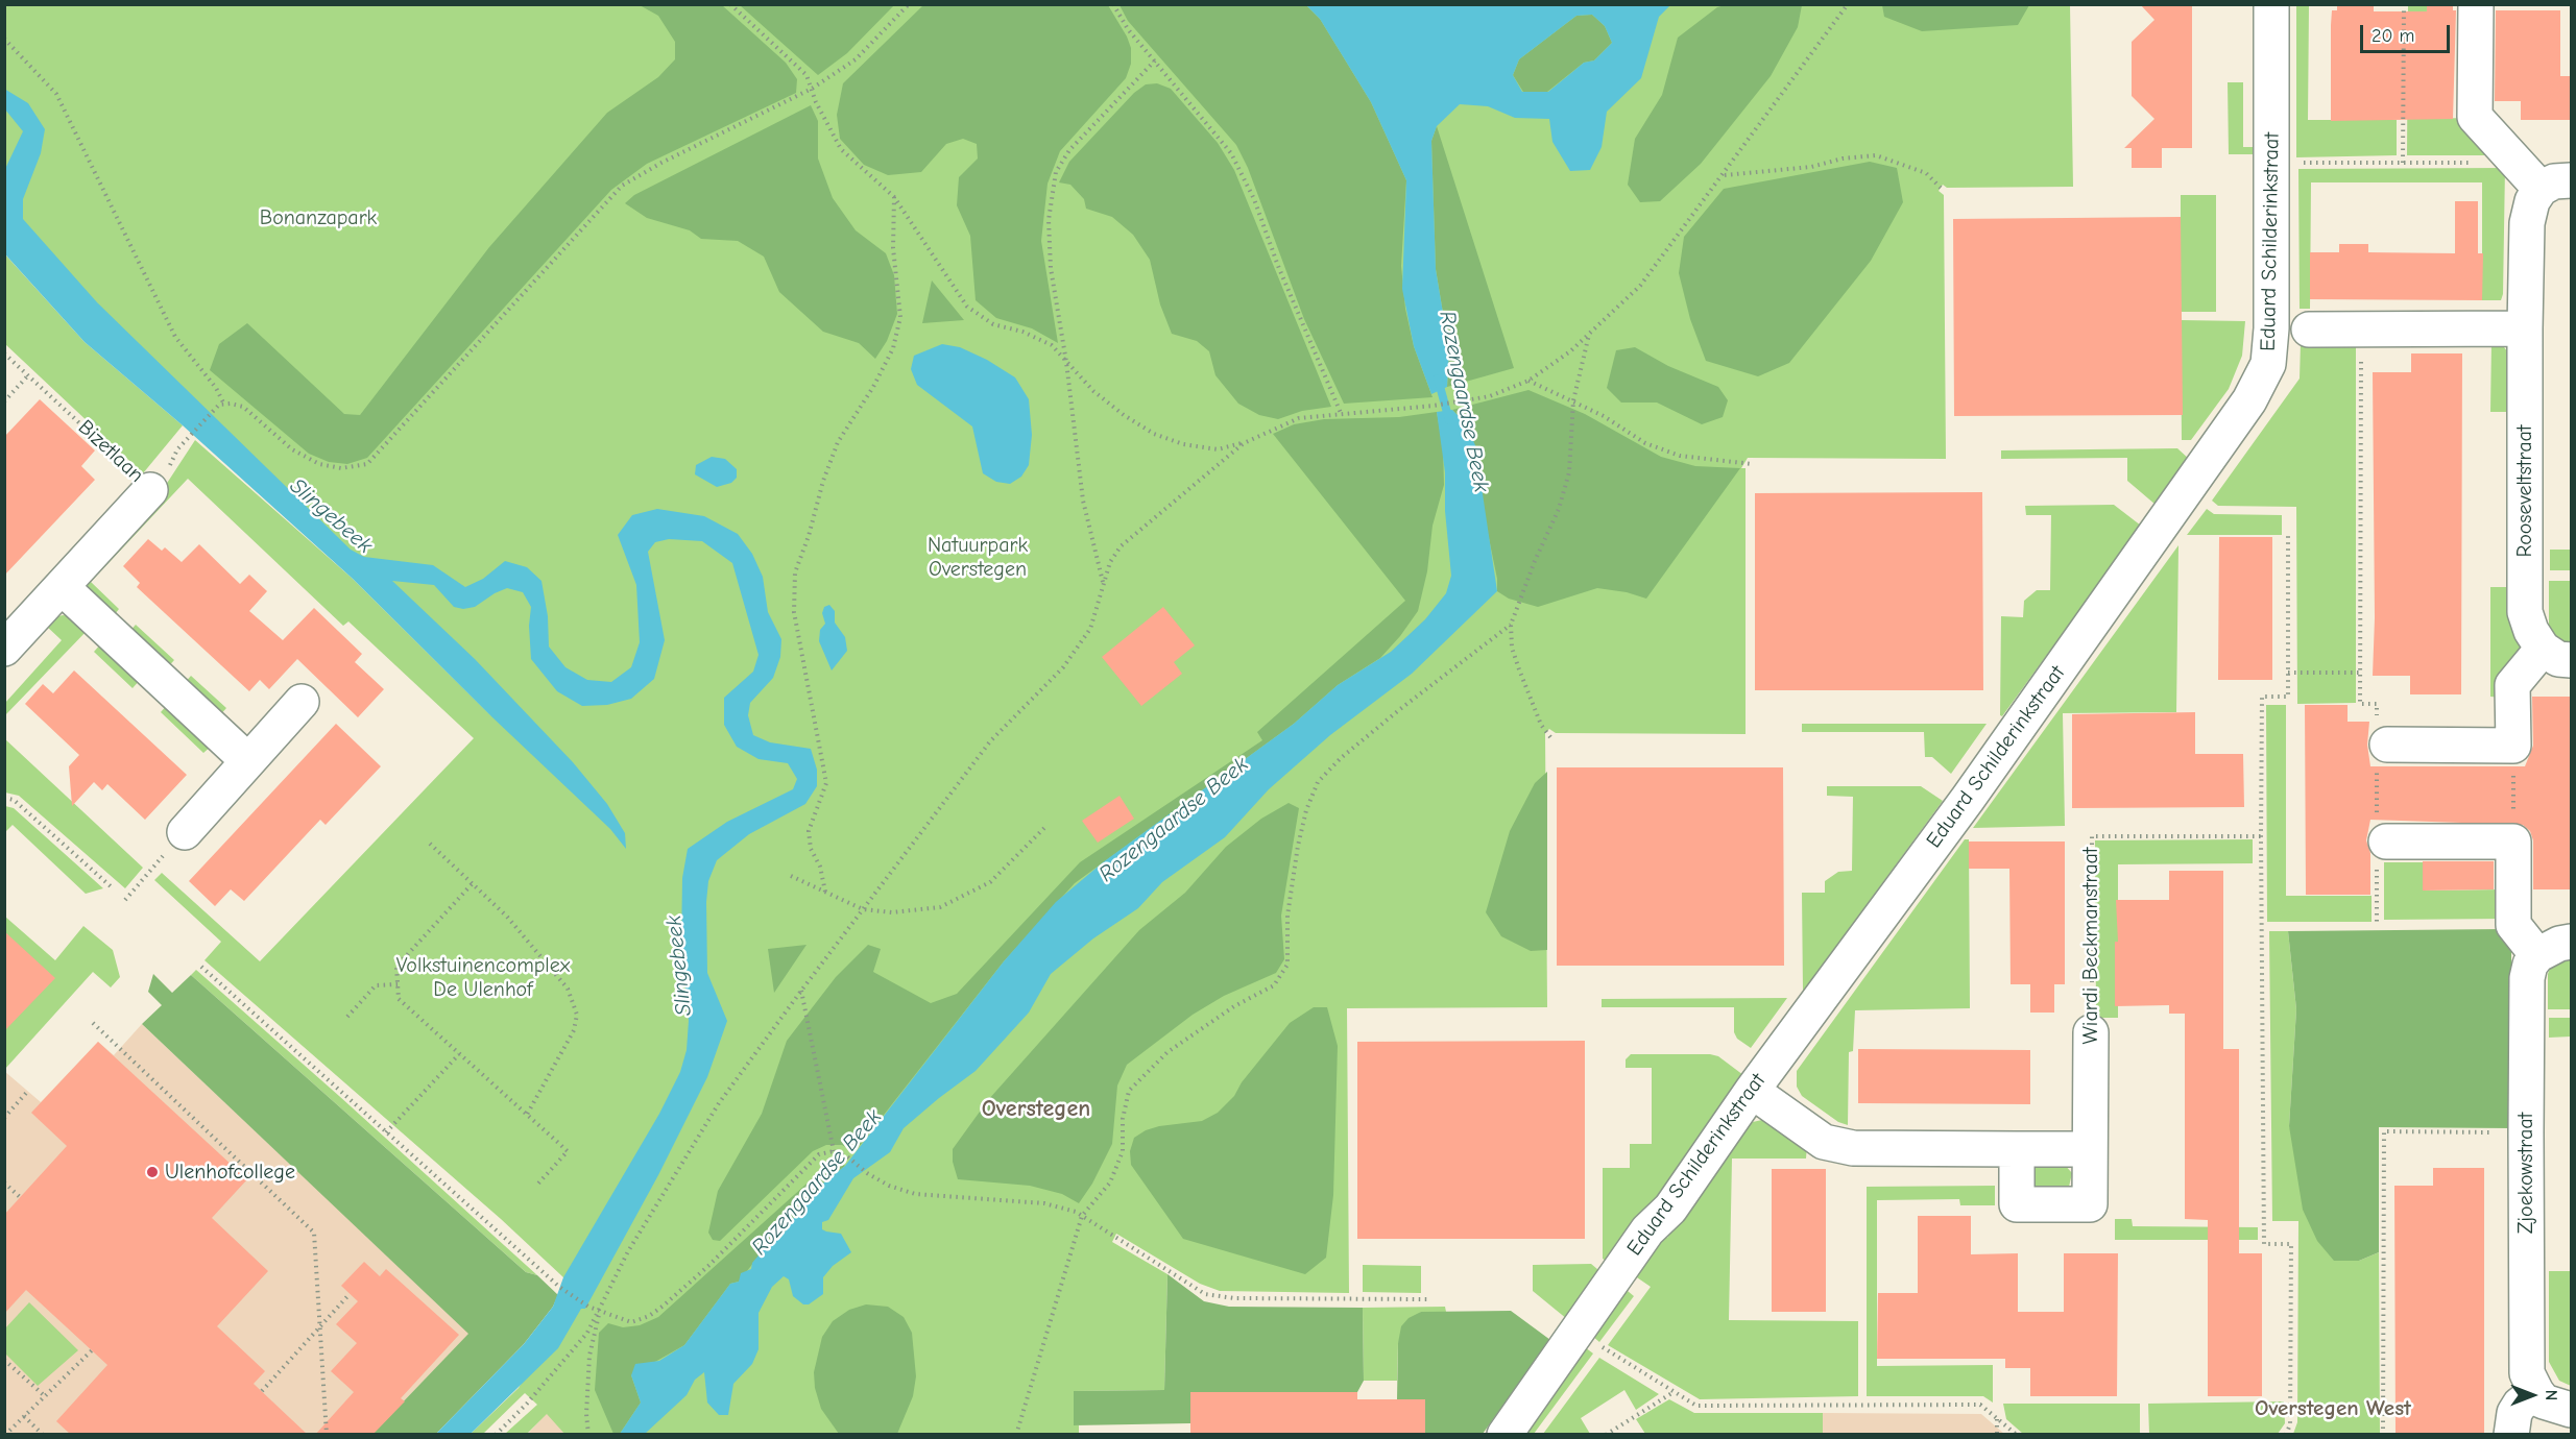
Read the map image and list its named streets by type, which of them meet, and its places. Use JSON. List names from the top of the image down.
{
  "streets": {
    "street": [
      "Eduard Schilderinkstraat",
      "Bizetlaan",
      "Rooseveltstraat",
      "Wiardi Beckmanstraat",
      "Zjoekowstraat"
    ]
  },
  "districts": ["Overstegen", "Overstegen West"],
  "water": ["Rozengaardse Beek", "Slingebeek"],
  "parks": ["Bonanzapark", "Natuurpark Overstegen", "Volkstuinencomplex De Ulenhof"],
  "places": ["Ulenhofcollege"],
  "scale_bar": "20 m",
  "north": "right"
}
